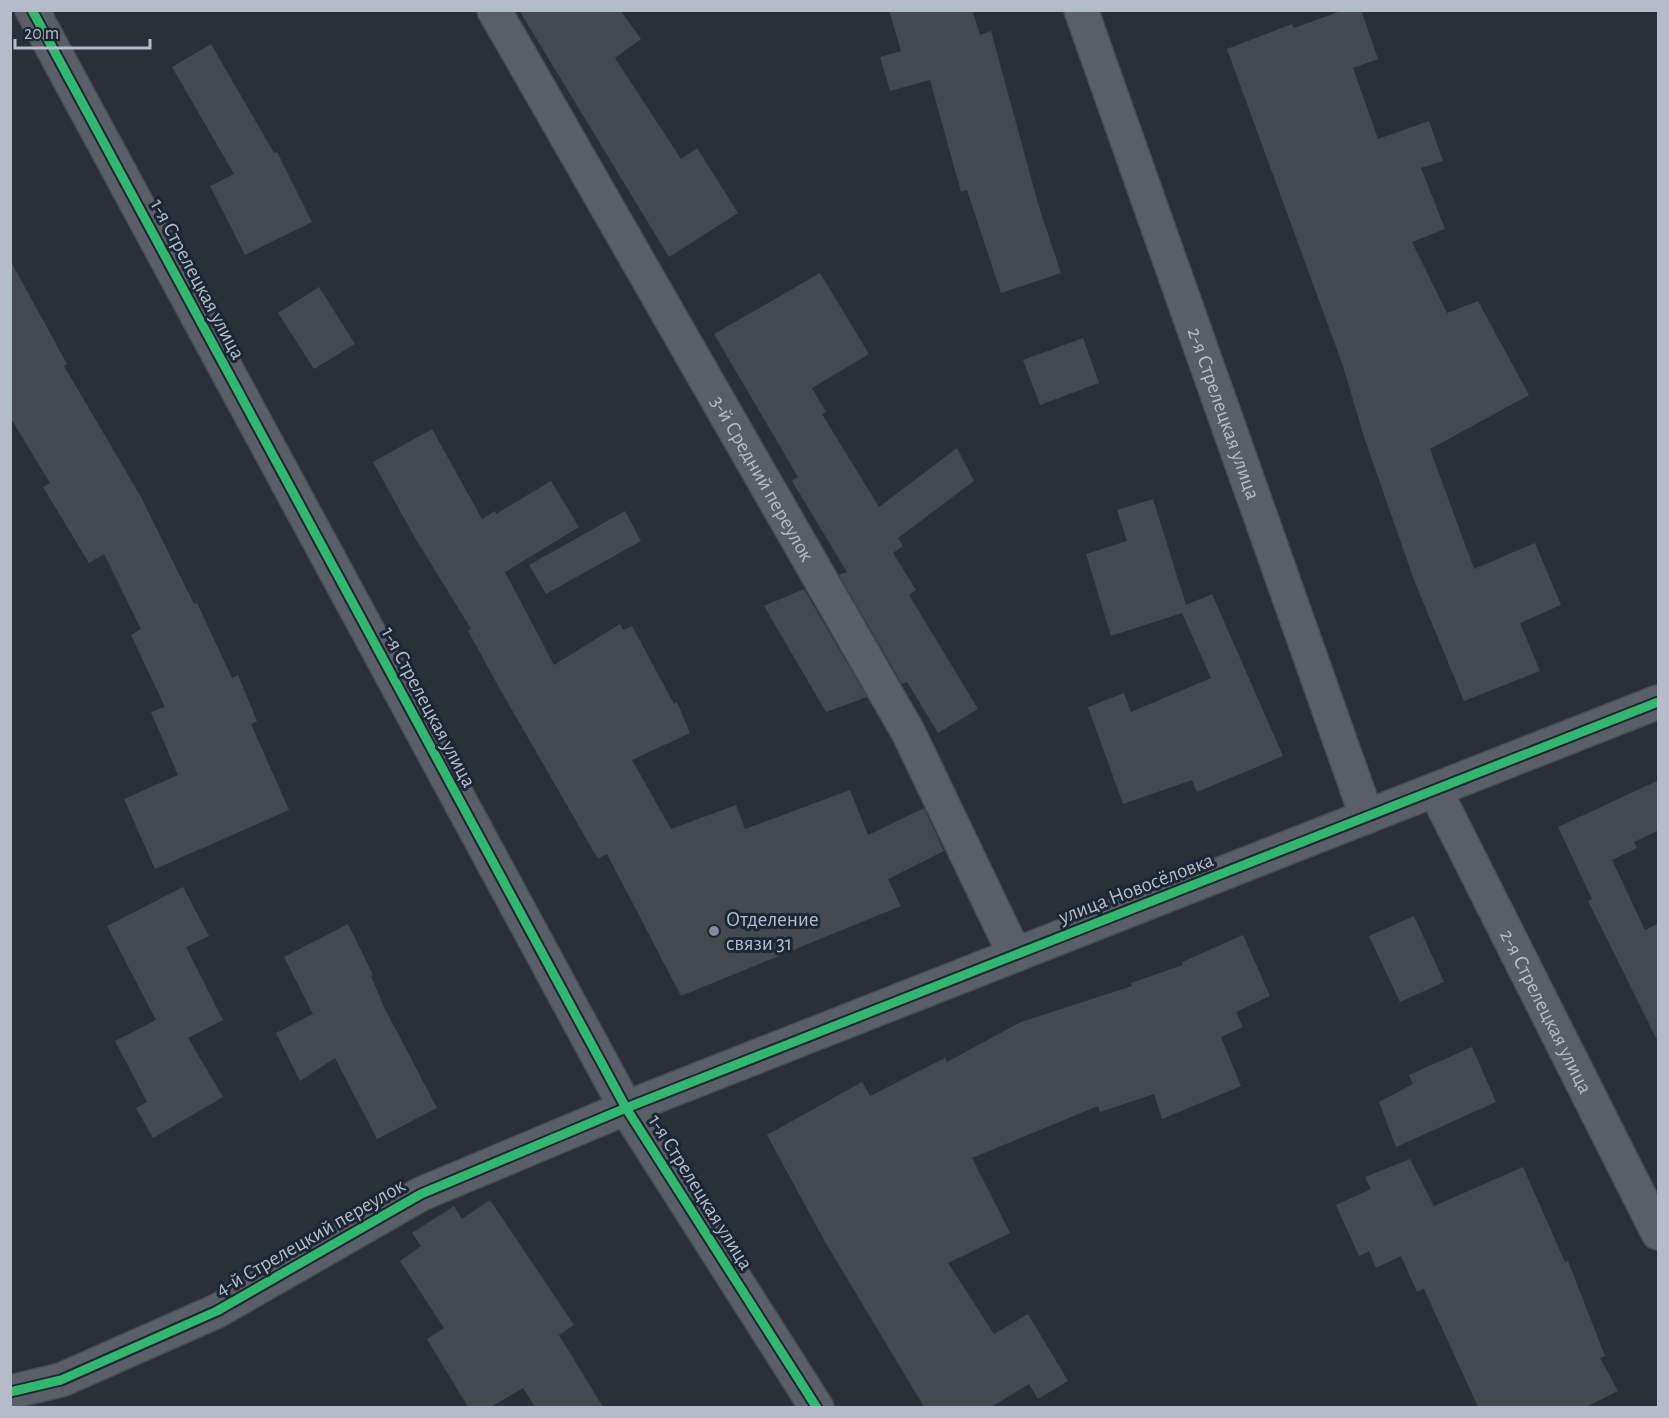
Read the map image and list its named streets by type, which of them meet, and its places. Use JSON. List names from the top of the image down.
{
  "streets": {
    "street": [
      "1-я Стрелецкая улица",
      "2-я Стрелецкая улица",
      "3-й Средний переулок",
      "улица Новосёловка",
      "4-й Стрелецкий переулок"
    ]
  },
  "crossings": [
    ["1-я Стрелецкая улица", "улица Новосёловка"],
    ["1-я Стрелецкая улица", "4-й Стрелецкий переулок"],
    ["2-я Стрелецкая улица", "улица Новосёловка"],
    ["3-й Средний переулок", "улица Новосёловка"],
    ["улица Новосёловка", "4-й Стрелецкий переулок"]
  ],
  "places": ["Отделение связи 31"],
  "scale_bar": "20 m"
}
